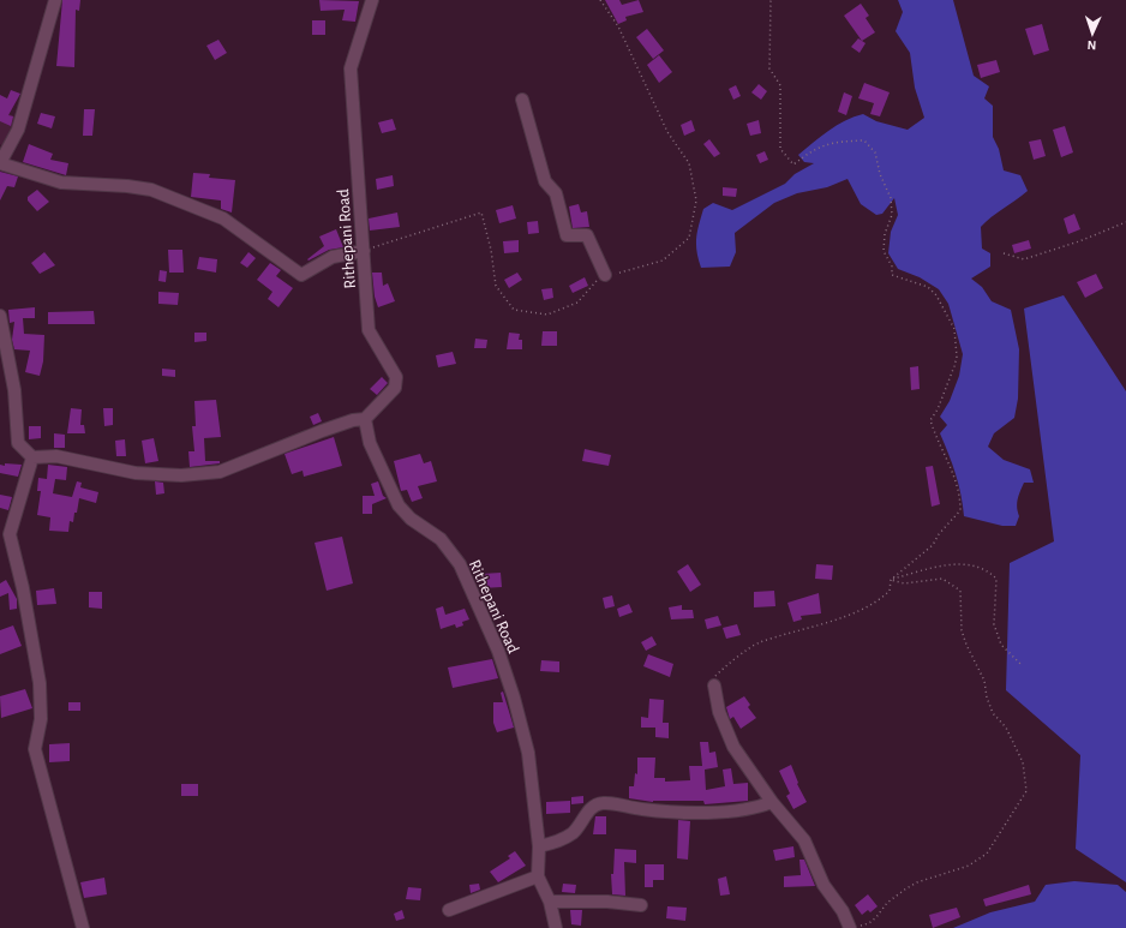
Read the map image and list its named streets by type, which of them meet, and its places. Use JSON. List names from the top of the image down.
{
  "streets": {
    "street": ["Rithepani Road"]
  },
  "north": "bottom"
}
